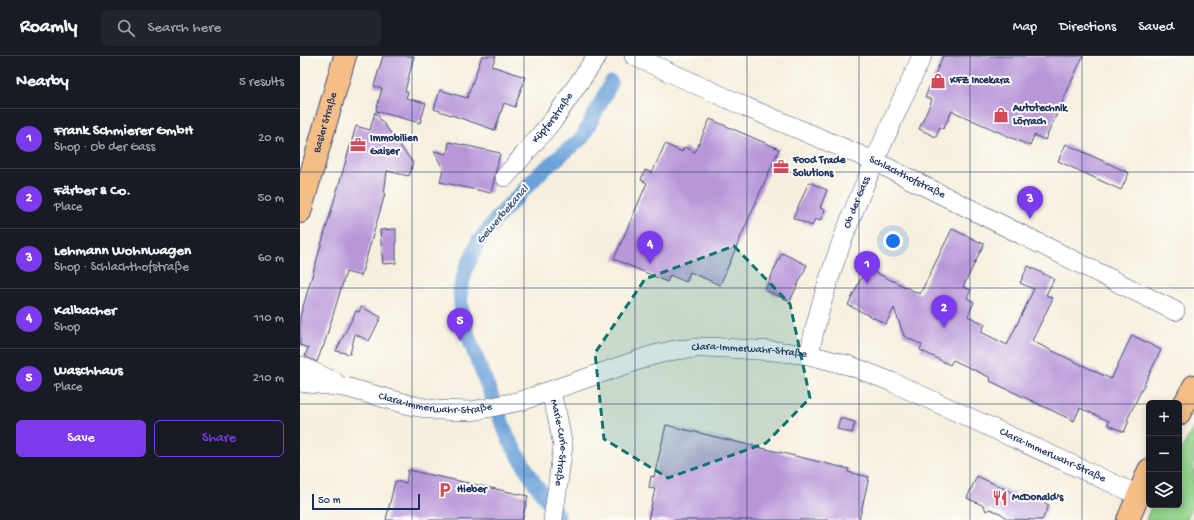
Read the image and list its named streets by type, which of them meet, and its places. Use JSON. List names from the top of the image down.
{
  "streets": {
    "main road": ["Basler Straße"],
    "street": [
      "Küpferstraße",
      "Schlachthofstraße",
      "Ob der Gass",
      "Clara-Immerwahr-Straße",
      "Marie-Curie-Straße"
    ]
  },
  "crossings": [
    ["Schlachthofstraße", "Ob der Gass"],
    ["Ob der Gass", "Clara-Immerwahr-Straße"],
    ["Clara-Immerwahr-Straße", "Marie-Curie-Straße"]
  ],
  "water": ["Gewerbekanal"],
  "places": {
    "shop": ["KFZ Incekara", "Autotechnik Lörrach"],
    "office": ["Immobilien Gaiser", "Food Trade Solutions"],
    "parking": ["Hieber"],
    "restaurant": ["McDonald's"]
  },
  "scale_bar": "50 m",
  "page": {
    "header": "Roamly",
    "search": "Search here",
    "nav": ["Map", "Directions", "Saved"],
    "heading": ["Nearby", "5 results"],
    "list": [
      {
        "mark": "1",
        "name": "Frank Schmierer GmbH",
        "note": "Shop · Ob der Gass",
        "value": "20 m"
      },
      {
        "mark": "2",
        "name": "Färber & Co.",
        "note": "Place",
        "value": "50 m"
      },
      {
        "mark": "3",
        "name": "Lehmann Wohnwagen",
        "note": "Shop · Schlachthofstraße",
        "value": "60 m"
      },
      {
        "mark": "4",
        "name": "Kalbacher",
        "note": "Shop",
        "value": "110 m"
      },
      {
        "mark": "5",
        "name": "Waschhaus",
        "note": "Place",
        "value": "210 m"
      }
    ],
    "pins": [
      "3",
      "4",
      "1",
      "2",
      "5"
    ],
    "map_buttons": ["+", "−"],
    "buttons": ["Save", "Share"],
    "scale": "50 m"
  }
}
